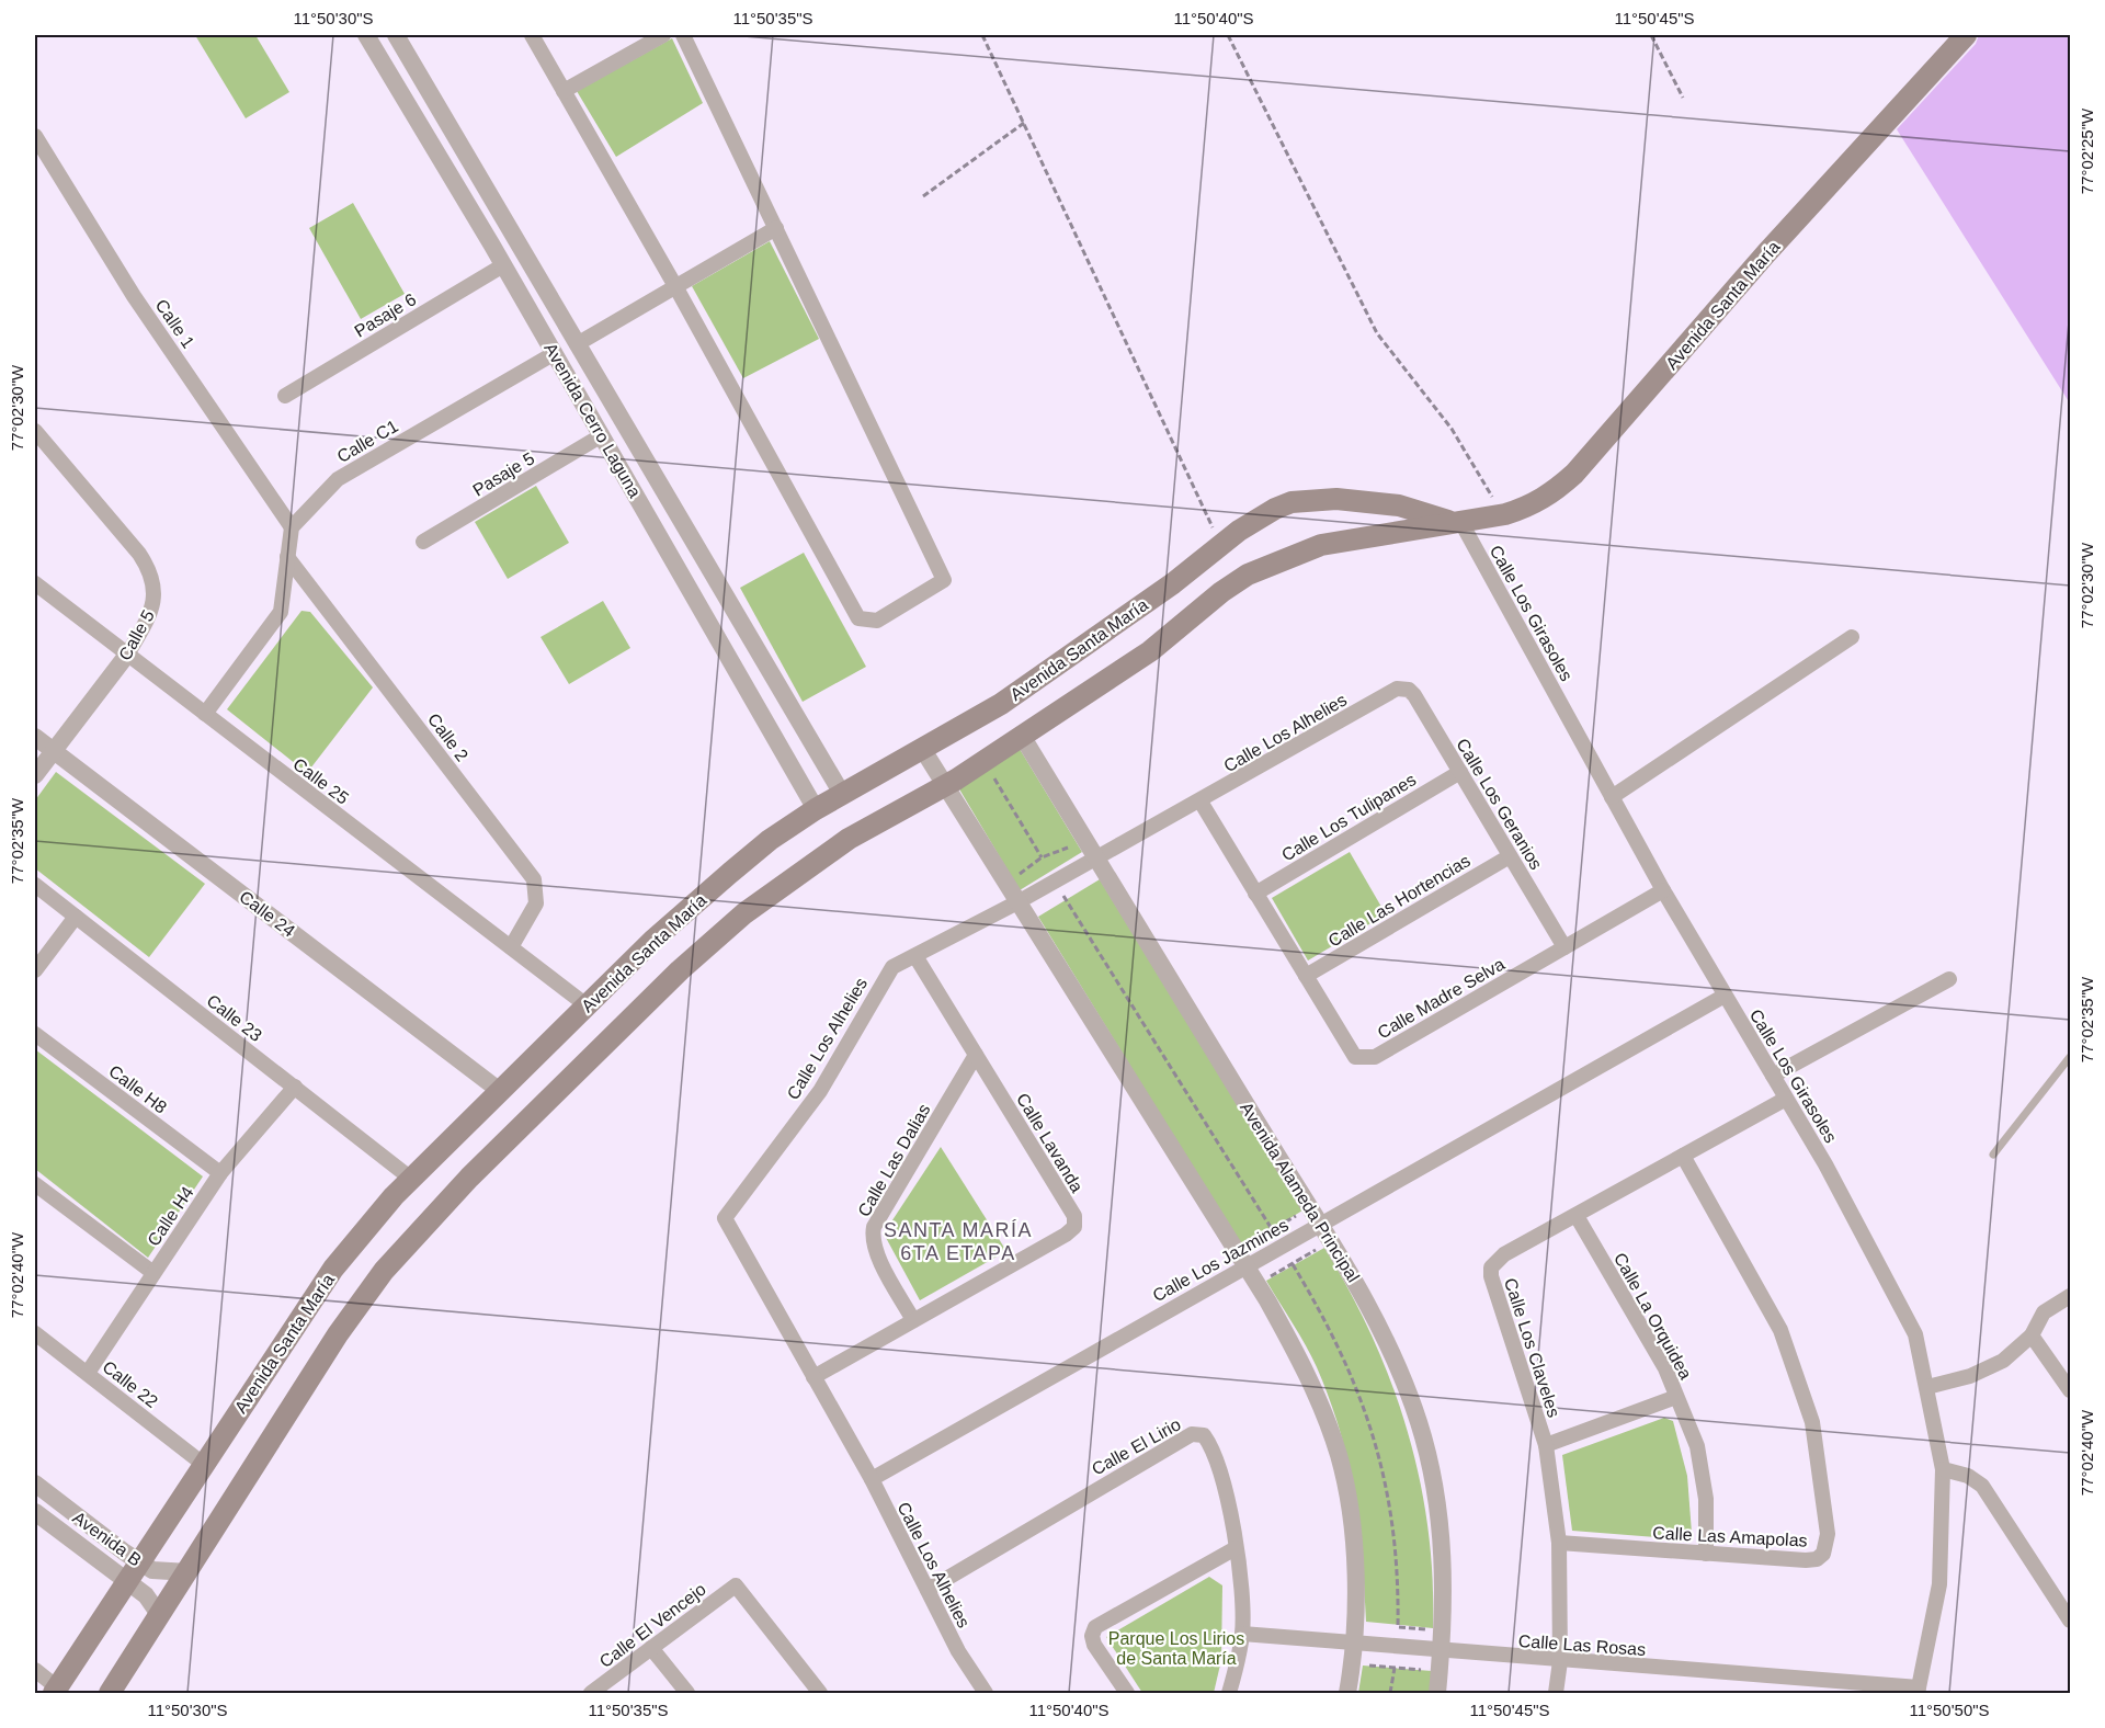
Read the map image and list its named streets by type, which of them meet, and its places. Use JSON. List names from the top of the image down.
{
  "streets": {
    "main road": ["Avenida Santa María"],
    "street": [
      "Pasaje 6",
      "Calle 1",
      "Avenida Cerro Laguna",
      "Calle C1",
      "Pasaje 5",
      "Calle Los Girasoles",
      "Calle 5",
      "Calle Los Alhelies",
      "Calle 2",
      "Calle 25",
      "Calle Los Geranios",
      "Calle Los Tulipanes",
      "Calle Las Hortencias",
      "Calle 24",
      "Calle Madre Selva",
      "Calle 23",
      "Calle H8",
      "Calle Lavanda",
      "Calle Las Dalias",
      "Avenida Alameda Principal",
      "Calle H4",
      "Calle Los Jazmines",
      "Calle La Orquidea",
      "Calle Los Claveles",
      "Calle 22",
      "Calle El Lirio",
      "Calle Las Amapolas",
      "Avenida B",
      "Calle El Vencejo",
      "Calle Las Rosas"
    ]
  },
  "crossings": [
    ["Avenida Santa María", "Avenida Cerro Laguna"],
    ["Avenida Santa María", "Calle Los Girasoles"],
    ["Avenida Santa María", "Calle 25"],
    ["Avenida Santa María", "Calle 24"],
    ["Avenida Santa María", "Calle 23"],
    ["Avenida Santa María", "Avenida Alameda Principal"],
    ["Avenida Santa María", "Calle 22"],
    ["Avenida Santa María", "Avenida B"],
    ["Pasaje 6", "Avenida Cerro Laguna"],
    ["Calle 1", "Calle C1"],
    ["Avenida Cerro Laguna", "Calle C1"],
    ["Avenida Cerro Laguna", "Pasaje 5"],
    ["Calle Los Girasoles", "Calle Madre Selva"],
    ["Calle Los Girasoles", "Calle Los Jazmines"],
    ["Calle Los Girasoles", "Calle Los Claveles"],
    ["Calle Los Girasoles", "Calle Las Rosas"],
    ["Calle 5", "Calle 25"],
    ["Calle 5", "Calle 24"],
    ["Calle Los Alhelies", "Calle Los Geranios"],
    ["Calle Los Alhelies", "Calle Madre Selva"],
    ["Calle Los Alhelies", "Calle Lavanda"],
    ["Calle Los Alhelies", "Avenida Alameda Principal"],
    ["Calle Los Alhelies", "Calle Los Jazmines"],
    ["Calle Los Alhelies", "Calle El Lirio"],
    ["Calle 2", "Calle 25"],
    ["Calle Los Geranios", "Calle Los Tulipanes"],
    ["Calle Los Geranios", "Calle Las Hortencias"],
    ["Calle Los Geranios", "Calle Madre Selva"],
    ["Calle Los Tulipanes", "Calle Madre Selva"],
    ["Calle Las Hortencias", "Calle Madre Selva"],
    ["Calle 23", "Calle H4"],
    ["Calle H8", "Calle H4"],
    ["Calle Lavanda", "Calle Las Dalias"],
    ["Avenida Alameda Principal", "Calle Los Jazmines"],
    ["Avenida Alameda Principal", "Calle Las Rosas"],
    ["Calle H4", "Calle 22"],
    ["Calle La Orquidea", "Calle Los Claveles"],
    ["Calle La Orquidea", "Calle Las Amapolas"],
    ["Calle Los Claveles", "Calle Las Amapolas"],
    ["Calle Los Claveles", "Calle Las Rosas"],
    ["Calle El Lirio", "Calle Las Rosas"]
  ],
  "districts": ["SANTA MARÍA 6TA ETAPA"],
  "parks": ["Parque Los Lirios de Santa María"],
  "coordinates": [
    "11°50'30\"S",
    "11°50'35\"S",
    "11°50'40\"S",
    "11°50'45\"S",
    "77°02'25\"W",
    "77°02'30\"W",
    "77°02'35\"W",
    "77°02'40\"W",
    "11°50'50\"S"
  ]
}
